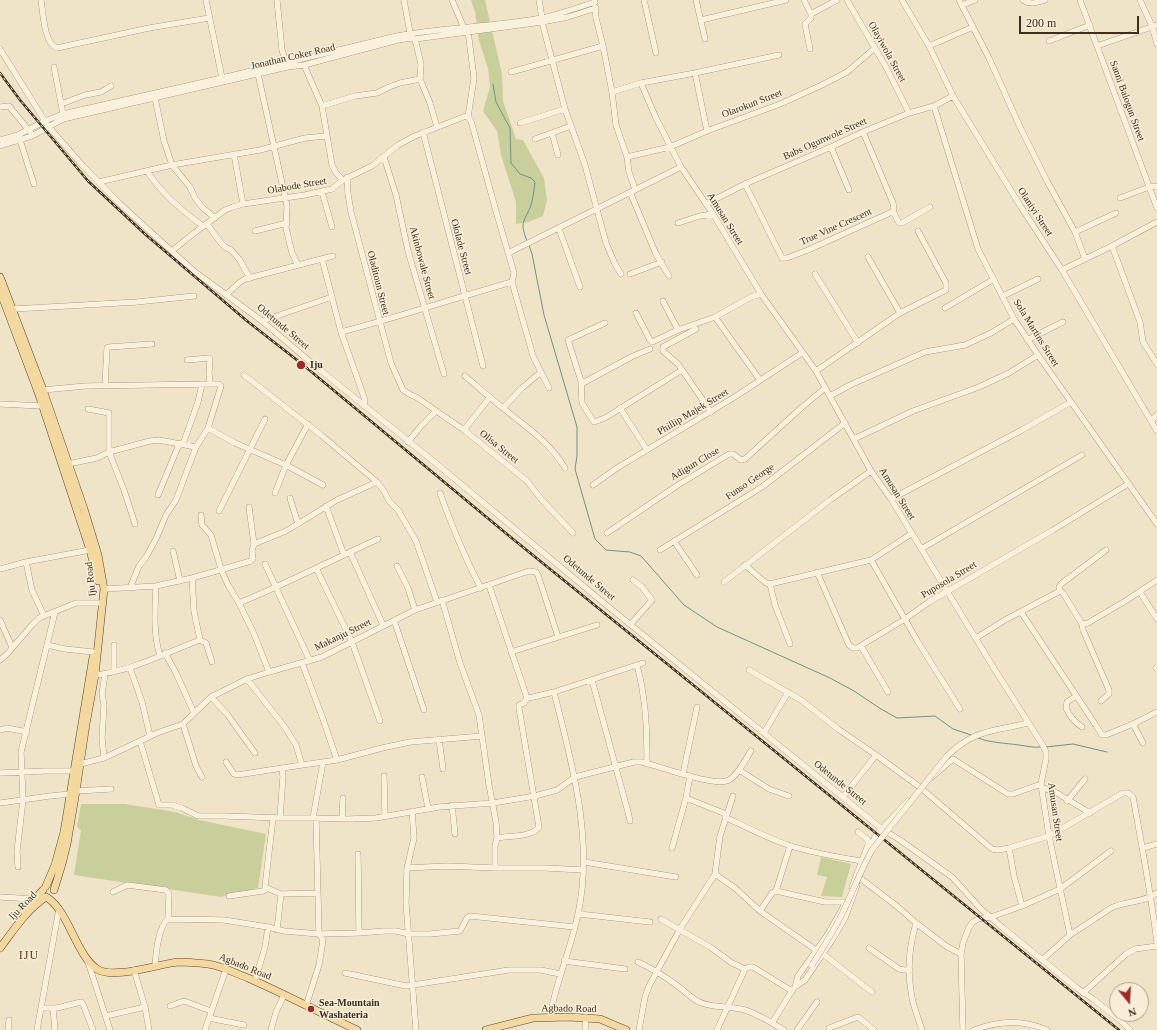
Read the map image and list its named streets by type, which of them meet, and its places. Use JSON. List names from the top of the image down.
{
  "streets": {
    "main road": ["Iju Road", "Agbado Road"],
    "street": [
      "Olayiwola Street",
      "Jonathan Coker Road",
      "Sanni Balogun Street",
      "Olarokun Street",
      "Babs Ogunwole Street",
      "Olabode Street",
      "Olaniyi Street",
      "Amusan Street",
      "True Vine Crescent",
      "Ololade Street",
      "Akinbowale Street",
      "Oladitoun Street",
      "Odetunde Street",
      "Sola Martins Street",
      "Phillip Majek Street",
      "Olisa Street",
      "Adigun Close",
      "Funso George",
      "Puposola Street",
      "Makanju Street"
    ]
  },
  "crossings": [
    ["Olayiwola Street", "Olarokun Street"],
    ["Olayiwola Street", "Babs Ogunwole Street"],
    ["Jonathan Coker Road", "Odetunde Street"],
    ["Olarokun Street", "Amusan Street"],
    ["Babs Ogunwole Street", "Olaniyi Street"],
    ["Babs Ogunwole Street", "Amusan Street"],
    ["Babs Ogunwole Street", "True Vine Crescent"],
    ["Babs Ogunwole Street", "Sola Martins Street"],
    ["Olabode Street", "Ololade Street"],
    ["Olabode Street", "Akinbowale Street"],
    ["Olabode Street", "Oladitoun Street"],
    ["Olabode Street", "Odetunde Street"],
    ["Amusan Street", "Phillip Majek Street"],
    ["Amusan Street", "Adigun Close"],
    ["Amusan Street", "Funso George"],
    ["Amusan Street", "Puposola Street"],
    ["Oladitoun Street", "Olisa Street"],
    ["Sola Martins Street", "Puposola Street"],
    ["Iju Road", "Makanju Street"],
    ["Iju Road", "Agbado Road"]
  ],
  "districts": ["IJU"],
  "places": ["Iju", "Sea-Mountain Washateria"],
  "scale_bar": "200 m",
  "north": "bottom"
}
